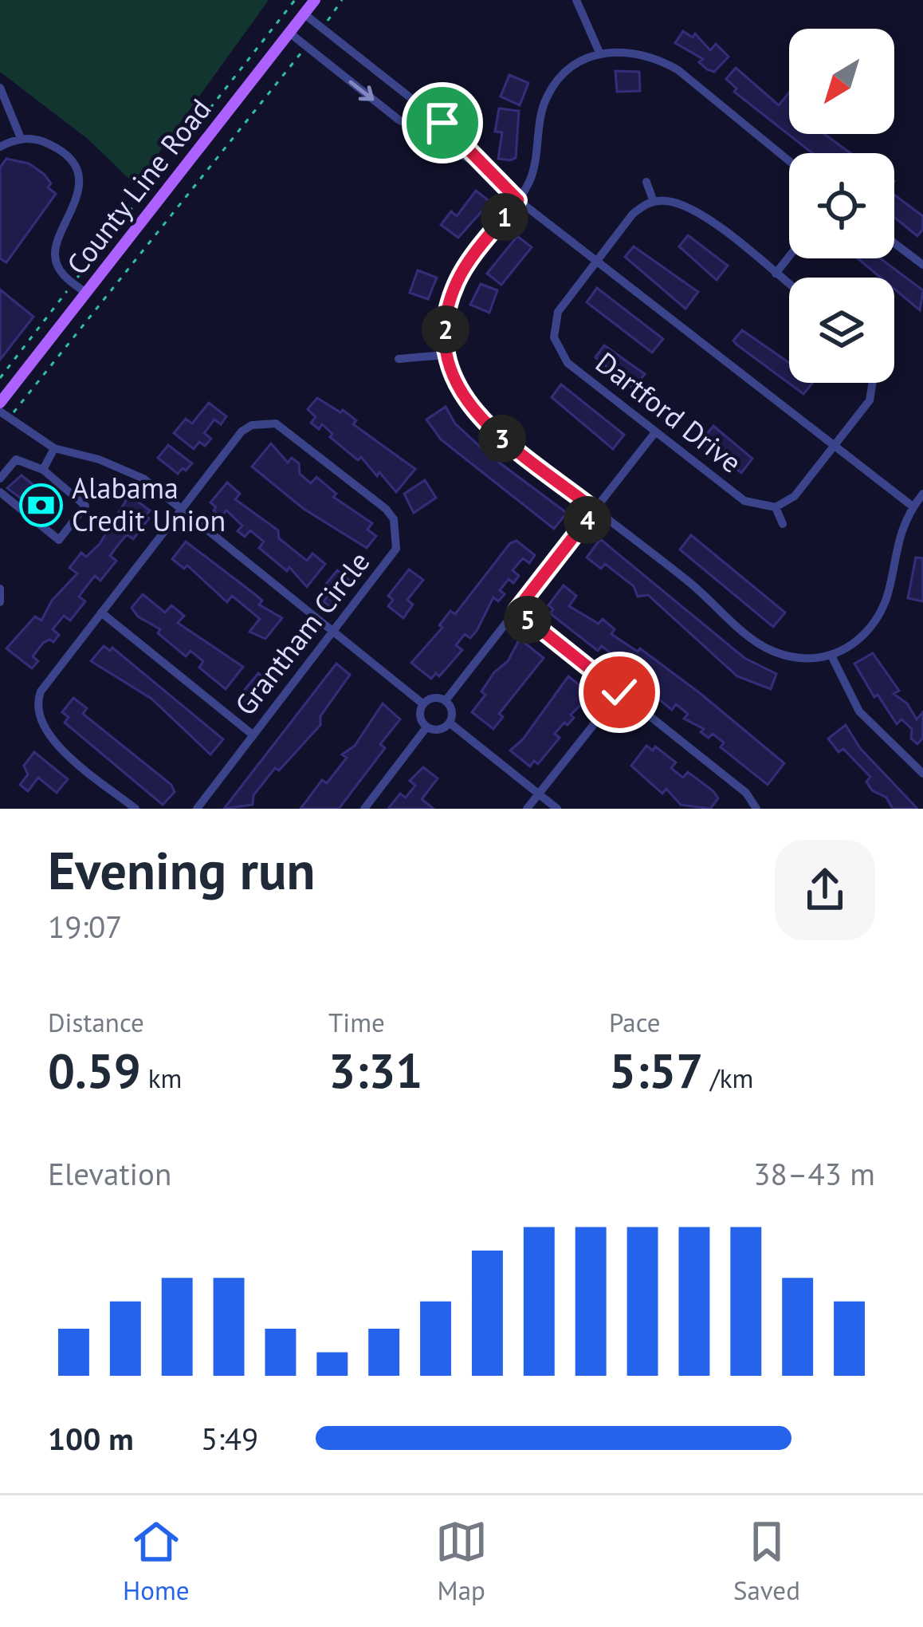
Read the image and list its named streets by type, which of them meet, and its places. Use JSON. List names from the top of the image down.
{
  "streets": {
    "main road": ["County Line Road"],
    "street": ["Dartford Drive", "Grantham Circle"]
  },
  "places": {
    "bank": ["Alabama Credit Union"]
  },
  "north": "bottom left",
  "page": {
    "pins": [
      "1",
      "2",
      "3",
      "4",
      "5"
    ],
    "heading": ["Evening run", "19:07"],
    "stats": [
      ["Distance", "0.59 km"],
      ["Time", "3:31"],
      ["Pace", "5:57 /km"]
    ],
    "chart": ["Elevation", "38–43 m"],
    "list": [
      {
        "name": "100 m",
        "note": "5:49"
      }
    ],
    "tabs": ["Home", "Map", "Saved"]
  }
}
